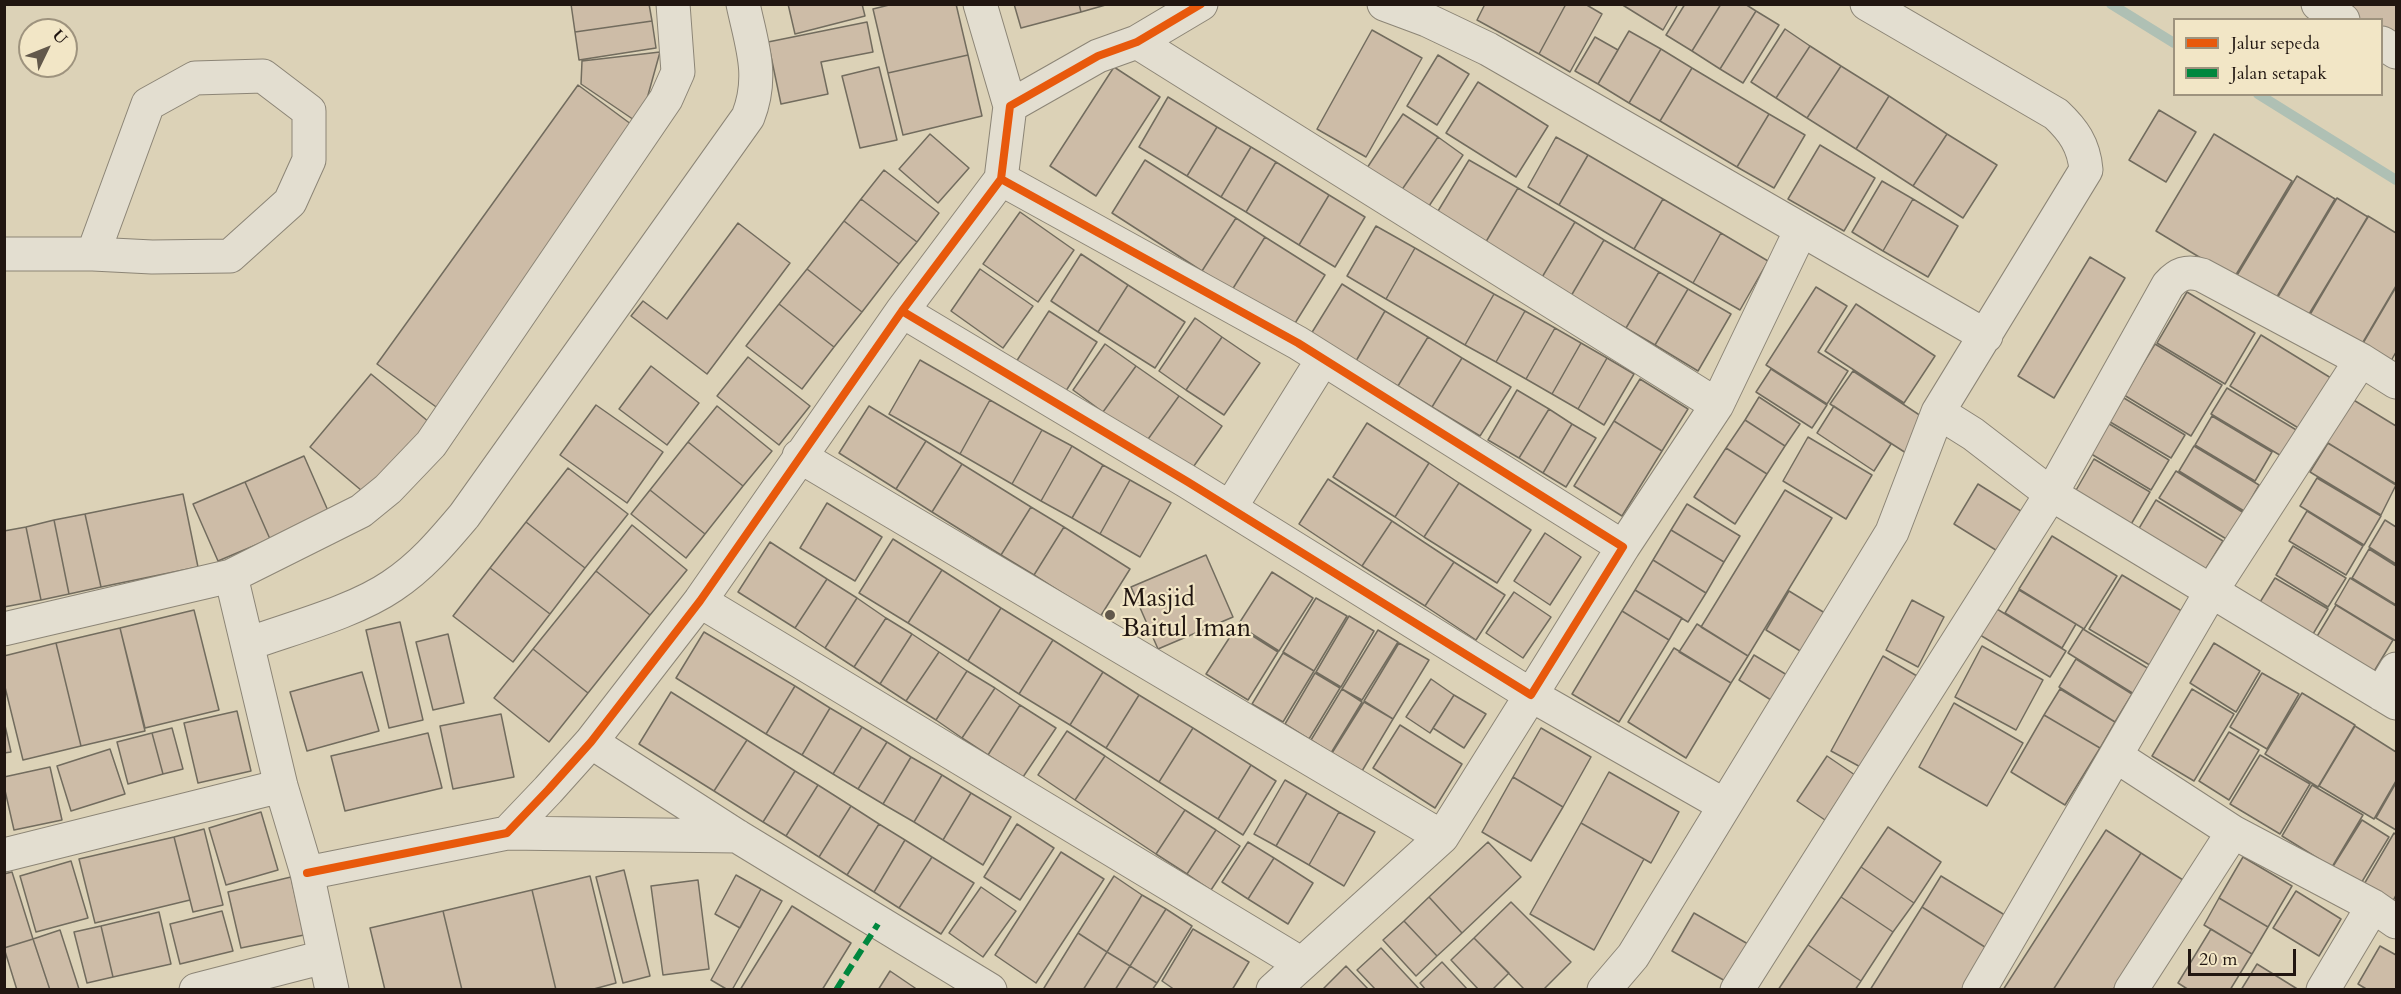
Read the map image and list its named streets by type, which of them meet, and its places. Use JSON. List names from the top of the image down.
{
  "places": ["Masjid Baitul Iman"],
  "legend": ["Jalur sepeda", "Jalan setapak"],
  "scale_bar": "20 m",
  "north": "top right"
}
